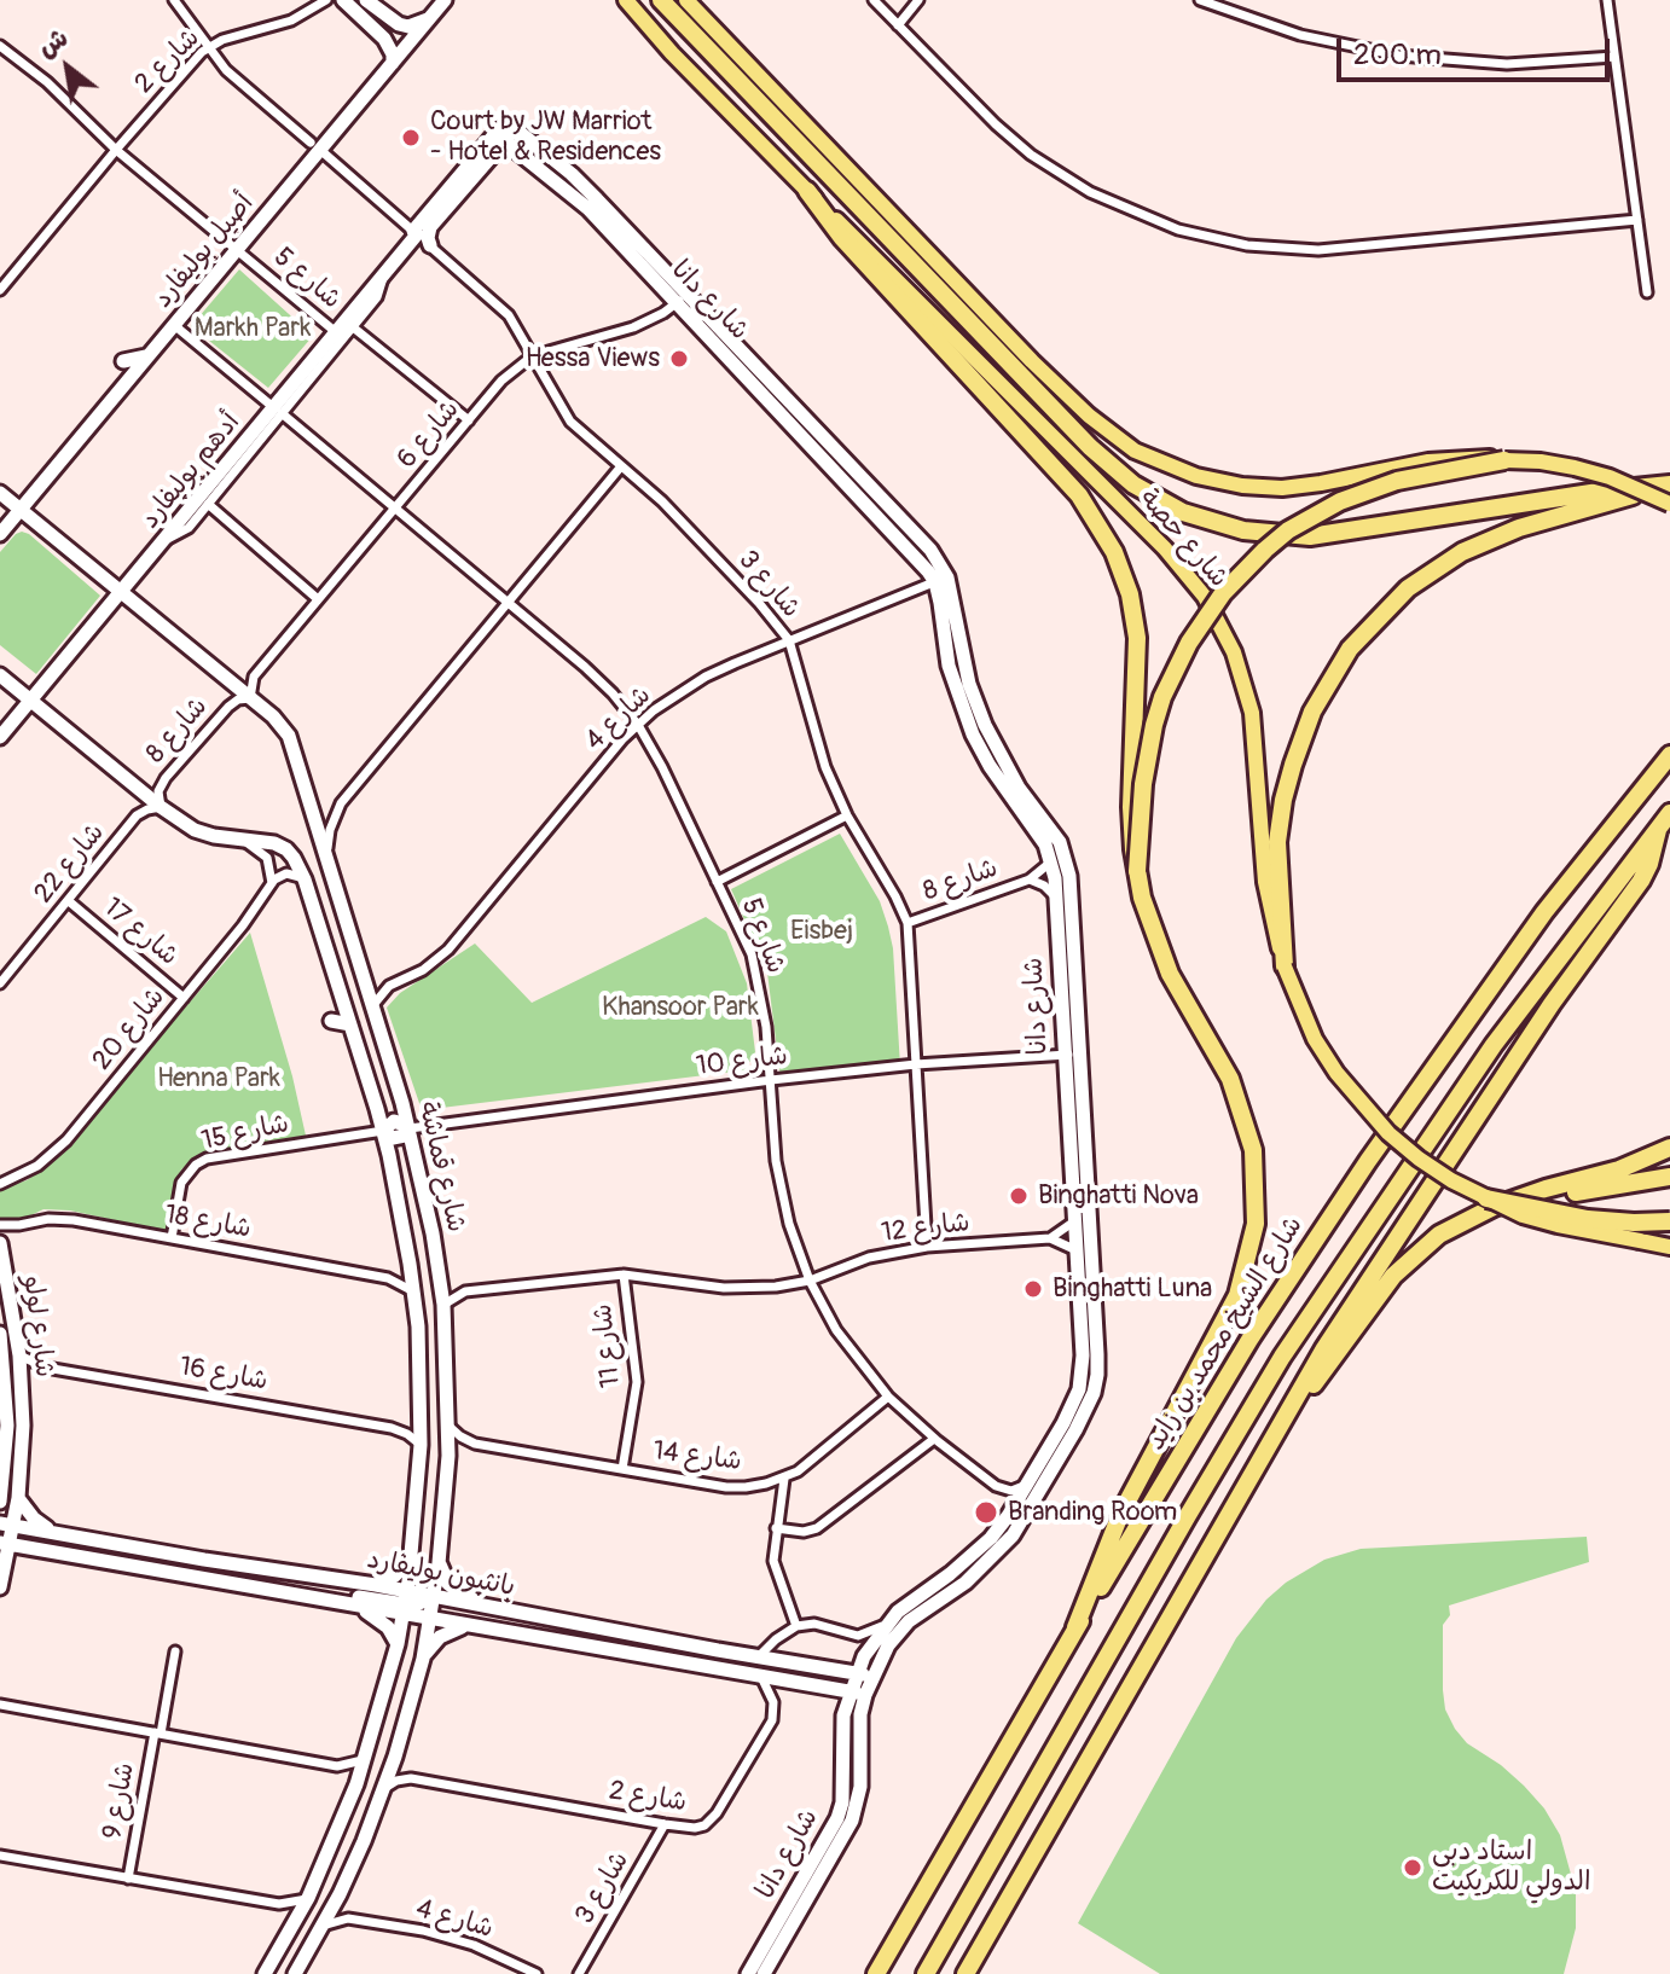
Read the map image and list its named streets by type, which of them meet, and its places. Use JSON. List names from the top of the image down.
{
  "streets": {
    "highway": ["شارع الشيخ محمد بن زايد"],
    "main road": ["شارع حصة"],
    "street": [
      "شارع 2",
      "أصيل بوليفارد",
      "شارع 5",
      "شارع دانا",
      "شارع 6",
      "أدهم بوليفارد",
      "شارع 3",
      "شارع 4",
      "شارع 8",
      "شارع 22",
      "شارع 17",
      "شارع 20",
      "شارع 10",
      "شارع 15",
      "شارع قماشة",
      "شارع 18",
      "شارع 12",
      "شارع لولو",
      "شارع 11",
      "شارع 16",
      "شارع 14",
      "بانثيون بوليفارد",
      "شارع 9"
    ]
  },
  "crossings": [
    ["شارع 2", "شارع 5"],
    ["شارع 2", "شارع 3"],
    ["شارع 2", "بانثيون بوليفارد"],
    ["أصيل بوليفارد", "شارع 5"],
    ["أصيل بوليفارد", "شارع 3"],
    ["أصيل بوليفارد", "شارع قماشة"],
    ["شارع 5", "شارع 6"],
    ["شارع 5", "أدهم بوليفارد"],
    ["شارع 5", "شارع 4"],
    ["شارع 5", "شارع 10"],
    ["شارع 5", "شارع 12"],
    ["شارع 5", "شارع 14"],
    ["شارع دانا", "شارع 6"],
    ["شارع دانا", "أدهم بوليفارد"],
    ["شارع دانا", "شارع 4"],
    ["شارع دانا", "شارع 8"],
    ["شارع دانا", "شارع 10"],
    ["شارع دانا", "شارع 12"],
    ["شارع دانا", "بانثيون بوليفارد"],
    ["شارع 6", "شارع 3"],
    ["أدهم بوليفارد", "شارع 3"],
    ["أدهم بوليفارد", "شارع قماشة"],
    ["شارع 3", "شارع 4"],
    ["شارع 3", "شارع 8"],
    ["شارع 3", "شارع 10"],
    ["شارع 3", "شارع 12"],
    ["شارع 4", "شارع قماشة"],
    ["شارع 8", "شارع 22"],
    ["شارع 8", "شارع قماشة"],
    ["شارع 22", "شارع 17"],
    ["شارع 22", "شارع قماشة"],
    ["شارع 17", "شارع 20"],
    ["شارع 10", "شارع قماشة"],
    ["شارع 15", "شارع قماشة"],
    ["شارع 15", "شارع 18"],
    ["شارع قماشة", "شارع 18"],
    ["شارع قماشة", "شارع 16"],
    ["شارع قماشة", "شارع 14"],
    ["شارع قماشة", "بانثيون بوليفارد"],
    ["شارع 12", "شارع 11"],
    ["شارع لولو", "شارع 16"],
    ["شارع لولو", "بانثيون بوليفارد"],
    ["شارع 11", "شارع 14"]
  ],
  "parks": [
    "Markh Park",
    "Eisbej",
    "Khansoor Park",
    "Henna Park"
  ],
  "places": [
    "Court by JW Marriot - Hotel & Residences",
    "Hessa Views",
    "Binghatti Nova",
    "Binghatti Luna",
    "Branding Room",
    "استاد دبي الدولي للكريكيت"
  ],
  "scale_bar": "200 m",
  "north": "top left"
}
